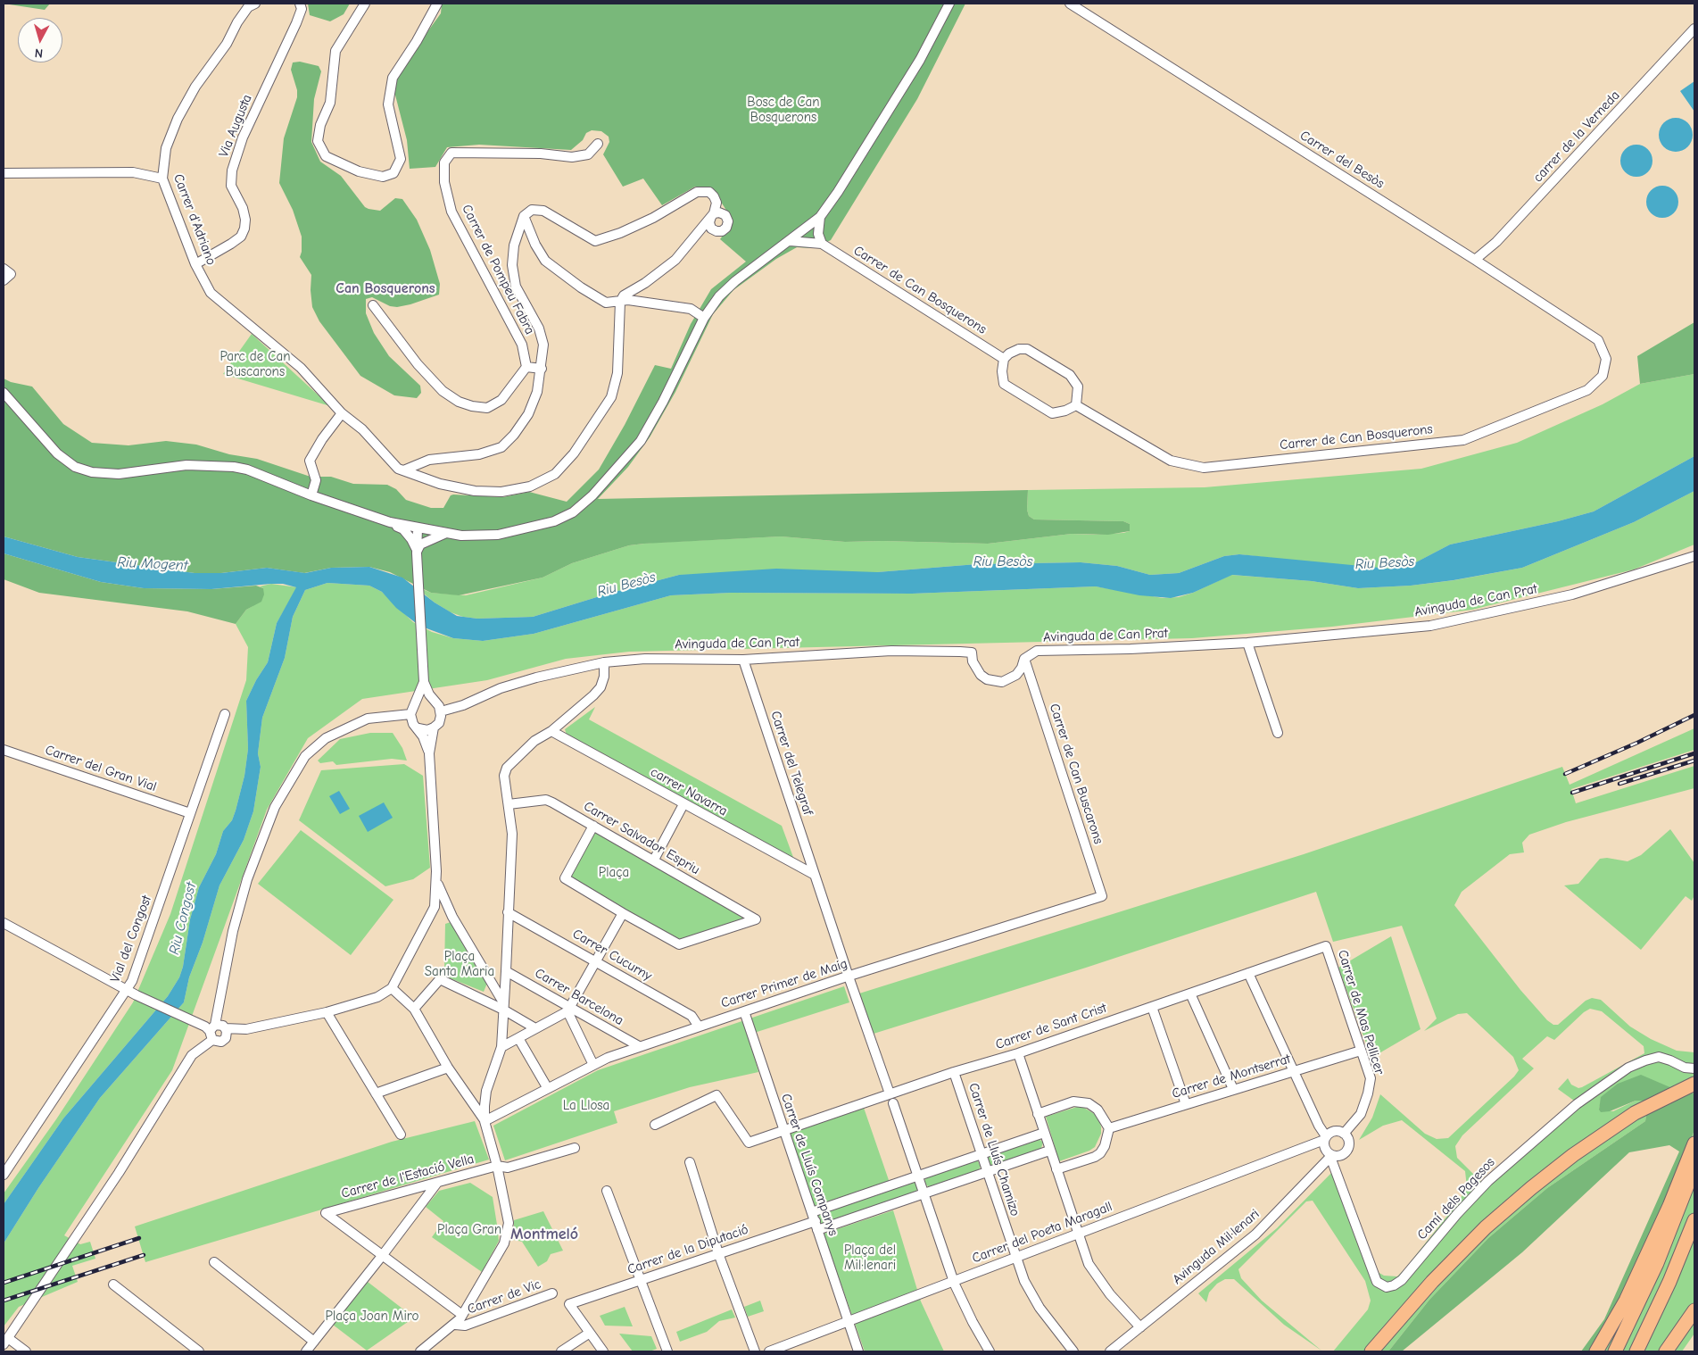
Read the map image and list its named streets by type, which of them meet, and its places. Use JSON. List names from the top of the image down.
{
  "streets": {
    "street": [
      "Via Augusta",
      "carrer de la Verneda",
      "Carrer del Besòs",
      "Carrer d'Adriano",
      "Carrer de Pompeu Fabra",
      "Carrer de Can Bosquerons",
      "Avinguda de Can Prat",
      "Carrer del Telegraf",
      "Carrer del Gran Vial",
      "Carrer de Can Buscarons",
      "carrer Navarra",
      "Carrer Salvador Espriu",
      "Vial del Congost",
      "Carrer Cucurny",
      "Carrer Primer de Maig",
      "Carrer Barcelona",
      "Carrer de Mas Pellicer",
      "Carrer de Sant Crist",
      "Carrer de Montserrat",
      "Carrer de Lluís Chamizo",
      "Carrer de Lluís Companys",
      "Carrer de l'Estació Vella",
      "Camí dels Pagesos",
      "Carrer del Poeta Maragall",
      "Avinguda Mil·lenari",
      "Carrer de la Diputació",
      "Carrer de Vic"
    ]
  },
  "crossings": [
    ["Via Augusta", "Carrer d'Adriano"],
    ["carrer de la Verneda", "Carrer del Besòs"],
    ["Carrer del Besòs", "Carrer de Can Bosquerons"],
    ["Avinguda de Can Prat", "Carrer del Telegraf"],
    ["Avinguda de Can Prat", "Carrer de Can Buscarons"],
    ["Carrer del Telegraf", "carrer Navarra"],
    ["Carrer del Telegraf", "Carrer Primer de Maig"],
    ["Carrer del Telegraf", "Carrer de Sant Crist"],
    ["Carrer del Gran Vial", "Vial del Congost"],
    ["Carrer de Can Buscarons", "Carrer Primer de Maig"],
    ["Carrer Cucurny", "Carrer Primer de Maig"],
    ["Carrer Primer de Maig", "Carrer Barcelona"],
    ["Carrer Primer de Maig", "Carrer de Lluís Companys"],
    ["Carrer de Mas Pellicer", "Carrer de Sant Crist"],
    ["Carrer de Mas Pellicer", "Carrer de Montserrat"],
    ["Carrer de Mas Pellicer", "Camí dels Pagesos"],
    ["Carrer de Mas Pellicer", "Carrer del Poeta Maragall"],
    ["Carrer de Mas Pellicer", "Avinguda Mil·lenari"],
    ["Carrer de Sant Crist", "Carrer de Lluís Chamizo"],
    ["Carrer de Sant Crist", "Carrer de Lluís Companys"],
    ["Carrer de Lluís Chamizo", "Carrer del Poeta Maragall"],
    ["Carrer de Lluís Companys", "Carrer del Poeta Maragall"],
    ["Carrer de Lluís Companys", "Carrer de la Diputació"],
    ["Camí dels Pagesos", "Carrer del Poeta Maragall"],
    ["Camí dels Pagesos", "Avinguda Mil·lenari"],
    ["Carrer del Poeta Maragall", "Avinguda Mil·lenari"]
  ],
  "districts": ["Can Bosquerons", "Montmeló"],
  "water": ["Riu Besòs", "Riu Mogent", "Riu Congost"],
  "parks": [
    "Bosc de Can Bosquerons",
    "Parc de Can Buscarons",
    "Plaça",
    "Plaça Santa Maria",
    "La Llosa",
    "Plaça Gran",
    "Plaça del Mil·lenari",
    "Plaça Joan Miro"
  ],
  "north": "bottom"
}
